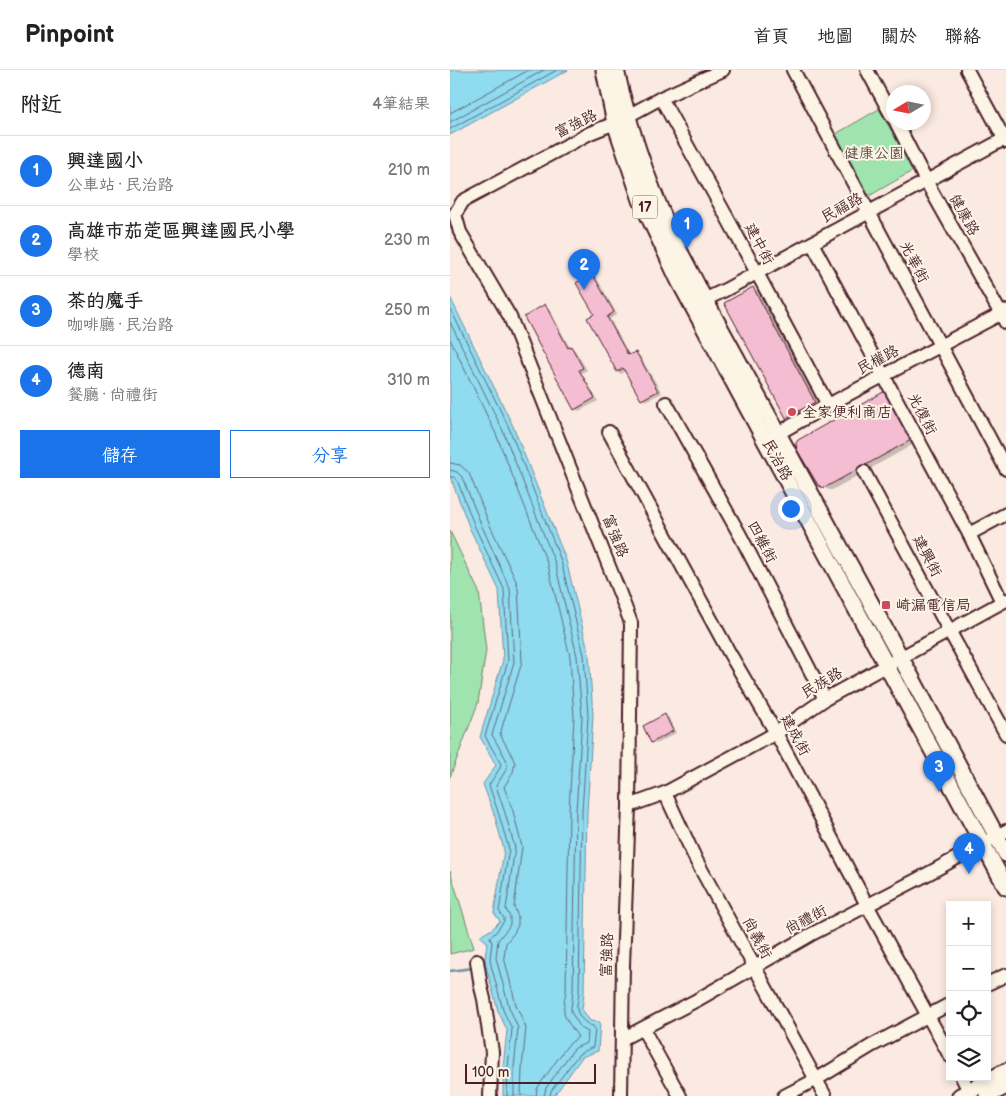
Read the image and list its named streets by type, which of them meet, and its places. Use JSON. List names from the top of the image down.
{
  "streets": {
    "main road": ["17", "民治路"],
    "street": [
      "富強路",
      "民福路",
      "健康路",
      "建中街",
      "光華街",
      "民權路",
      "光復街",
      "四維街",
      "建興街",
      "民族路",
      "建成街",
      "尚禮街",
      "尚義街"
    ]
  },
  "crossings": [
    ["富強路", "民治路"],
    ["富強路", "民族路"],
    ["富強路", "尚禮街"],
    ["17", "民治路"],
    ["民福路", "健康路"],
    ["民福路", "建中街"],
    ["民福路", "光華街"],
    ["民福路", "光復街"],
    ["民福路", "民治路"],
    ["健康路", "民權路"],
    ["建中街", "民權路"],
    ["光華街", "民權路"],
    ["民權路", "光復街"],
    ["民權路", "民治路"],
    ["光復街", "民族路"],
    ["民治路", "民族路"],
    ["民治路", "尚禮街"],
    ["四維街", "民族路"],
    ["建興街", "民族路"],
    ["民族路", "建成街"],
    ["民族路", "尚義街"],
    ["建成街", "尚禮街"],
    ["尚禮街", "尚義街"]
  ],
  "parks": ["健康公園"],
  "places": {
    "other": ["全家便利商店"],
    "transit": ["崎漏電信局"]
  },
  "scale_bar": "100 m",
  "north": "left",
  "page": {
    "header": "Pinpoint",
    "nav": [
      "首頁",
      "地圖",
      "關於",
      "聯絡"
    ],
    "heading": ["附近", "4筆結果"],
    "list": [
      {
        "mark": "1",
        "name": "興達國小",
        "note": "公車站 · 民治路",
        "value": "210 m"
      },
      {
        "mark": "2",
        "name": "高雄市茄萣區興達國民小學",
        "note": "學校",
        "value": "230 m"
      },
      {
        "mark": "3",
        "name": "茶的魔手",
        "note": "咖啡廳 · 民治路",
        "value": "250 m"
      },
      {
        "mark": "4",
        "name": "德南",
        "note": "餐廳 · 尚禮街",
        "value": "310 m"
      }
    ],
    "pins": [
      "1",
      "2",
      "3",
      "4"
    ],
    "buttons": ["儲存", "分享"],
    "map_buttons": ["+", "−"],
    "scale": "100 m"
  }
}
